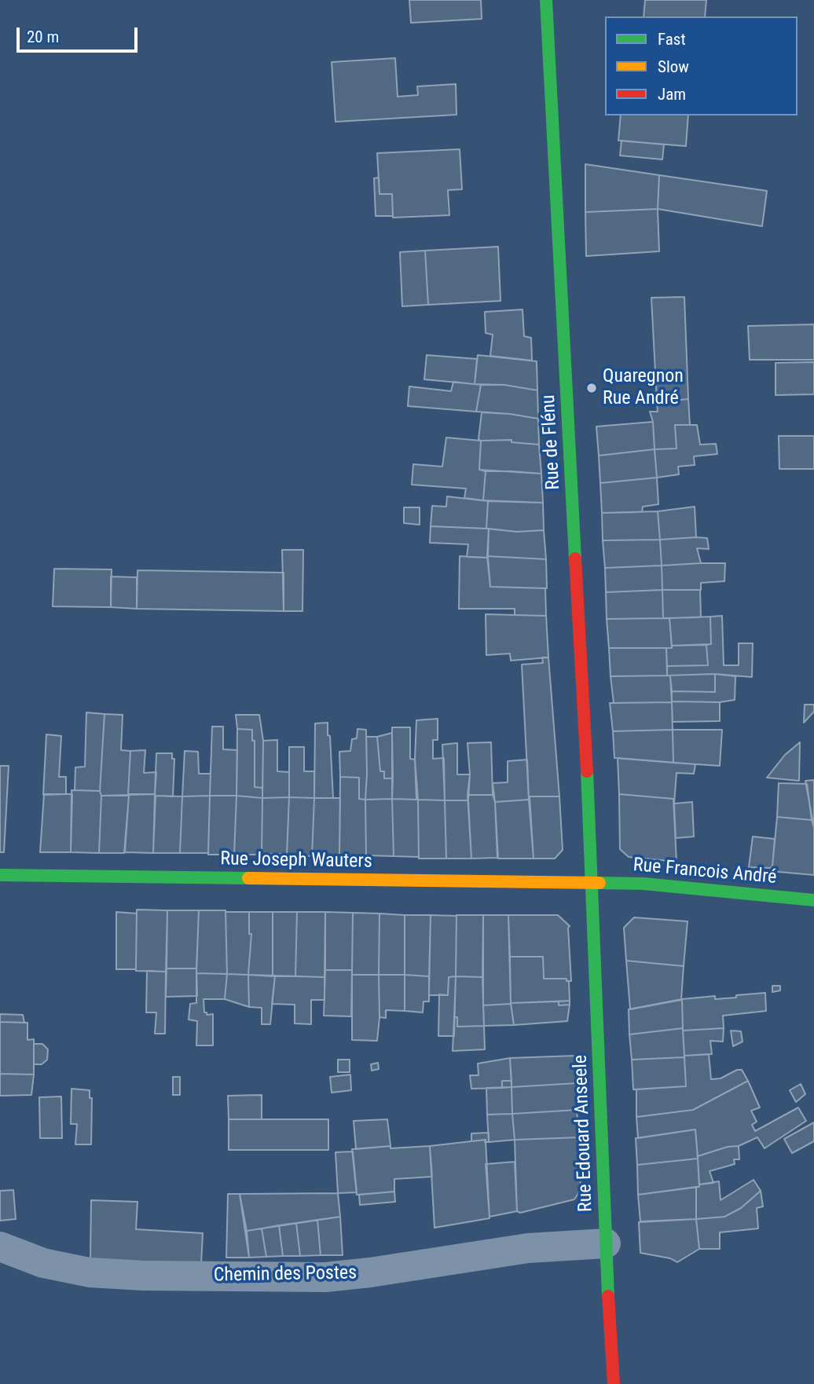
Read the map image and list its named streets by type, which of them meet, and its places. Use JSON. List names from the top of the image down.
{
  "streets": {
    "street": [
      "Rue de Flénu",
      "Rue Joseph Wauters",
      "Rue Francois André",
      "Rue Edouard Anseele",
      "Chemin des Postes"
    ]
  },
  "crossings": [
    ["Rue de Flénu", "Rue Joseph Wauters"],
    ["Rue de Flénu", "Rue Francois André"],
    ["Rue de Flénu", "Rue Edouard Anseele"],
    ["Rue Joseph Wauters", "Rue Francois André"],
    ["Rue Joseph Wauters", "Rue Edouard Anseele"],
    ["Rue Francois André", "Rue Edouard Anseele"],
    ["Rue Edouard Anseele", "Chemin des Postes"]
  ],
  "places": ["Quaregnon Rue André"],
  "legend": ["Fast", "Slow", "Jam"],
  "scale_bar": "20 m"
}
